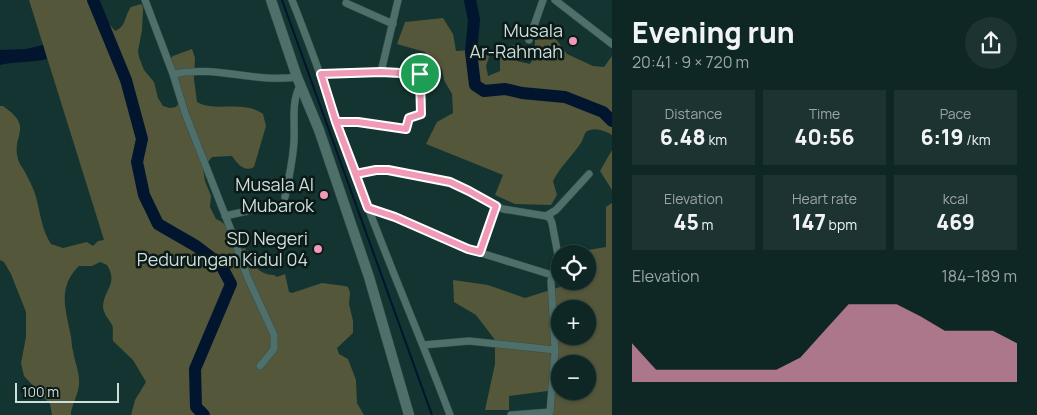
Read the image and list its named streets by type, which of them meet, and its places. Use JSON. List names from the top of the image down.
{
  "places": ["Musala Ar-Rahmah", "Musala Al Mubarok", "SD Negeri Pedurungan Kidul 04"],
  "scale_bar": "100 m",
  "page": {
    "heading": ["Evening run", "20:41 · 9 × 720 m"],
    "stats": [
      ["Distance", "6.48 km"],
      ["Time", "40:56"],
      ["Pace", "6:19 /km"],
      ["Elevation", "45 m"],
      ["Heart rate", "147 bpm"],
      ["kcal", "469"]
    ],
    "map_buttons": ["+", "−"],
    "chart": ["Elevation", "184–189 m"],
    "scale": "100 m"
  }
}
